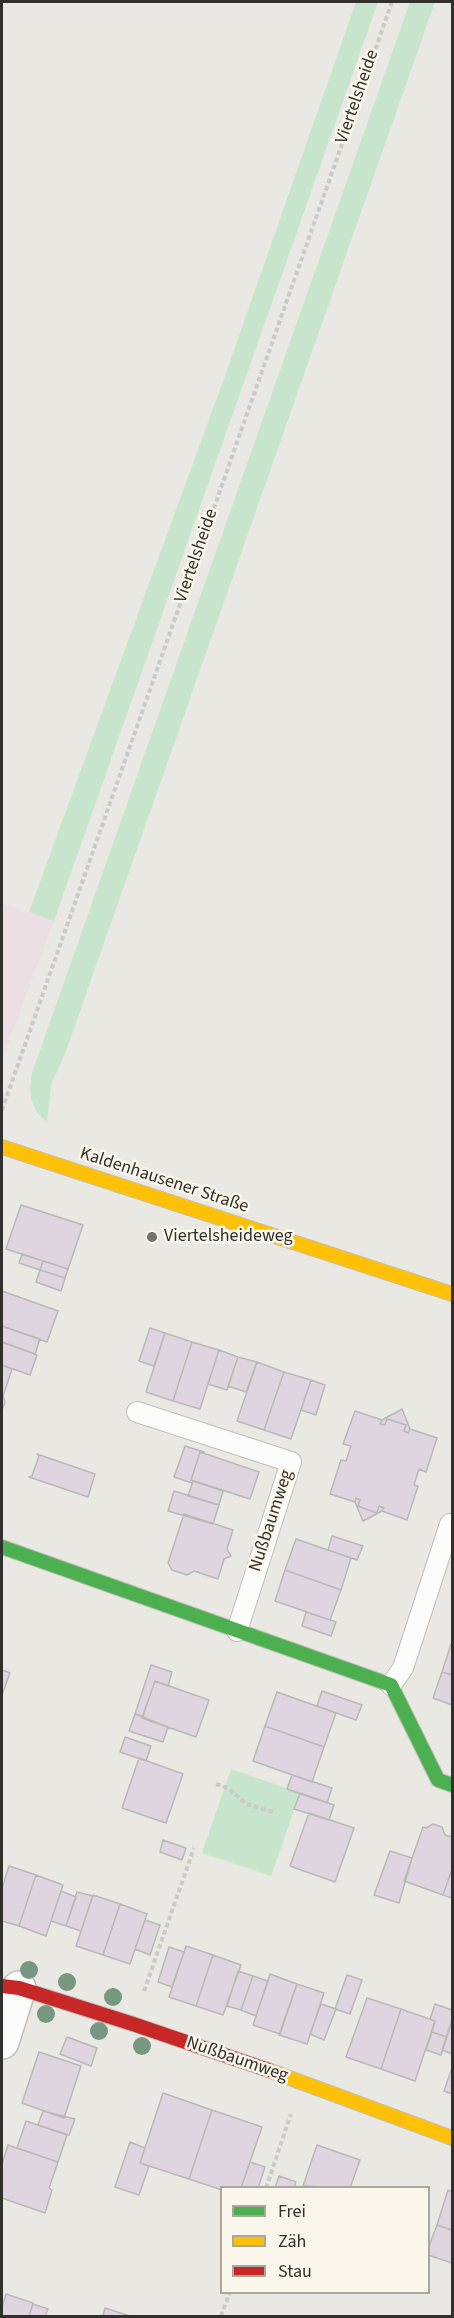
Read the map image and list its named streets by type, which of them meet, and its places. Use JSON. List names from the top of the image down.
{
  "streets": {
    "street": ["Kaldenhausener Straße", "Nußbaumweg"],
    "path": ["Viertelsheide"]
  },
  "places": ["Viertelsheideweg"],
  "legend": ["Frei", "Zäh", "Stau"]
}
